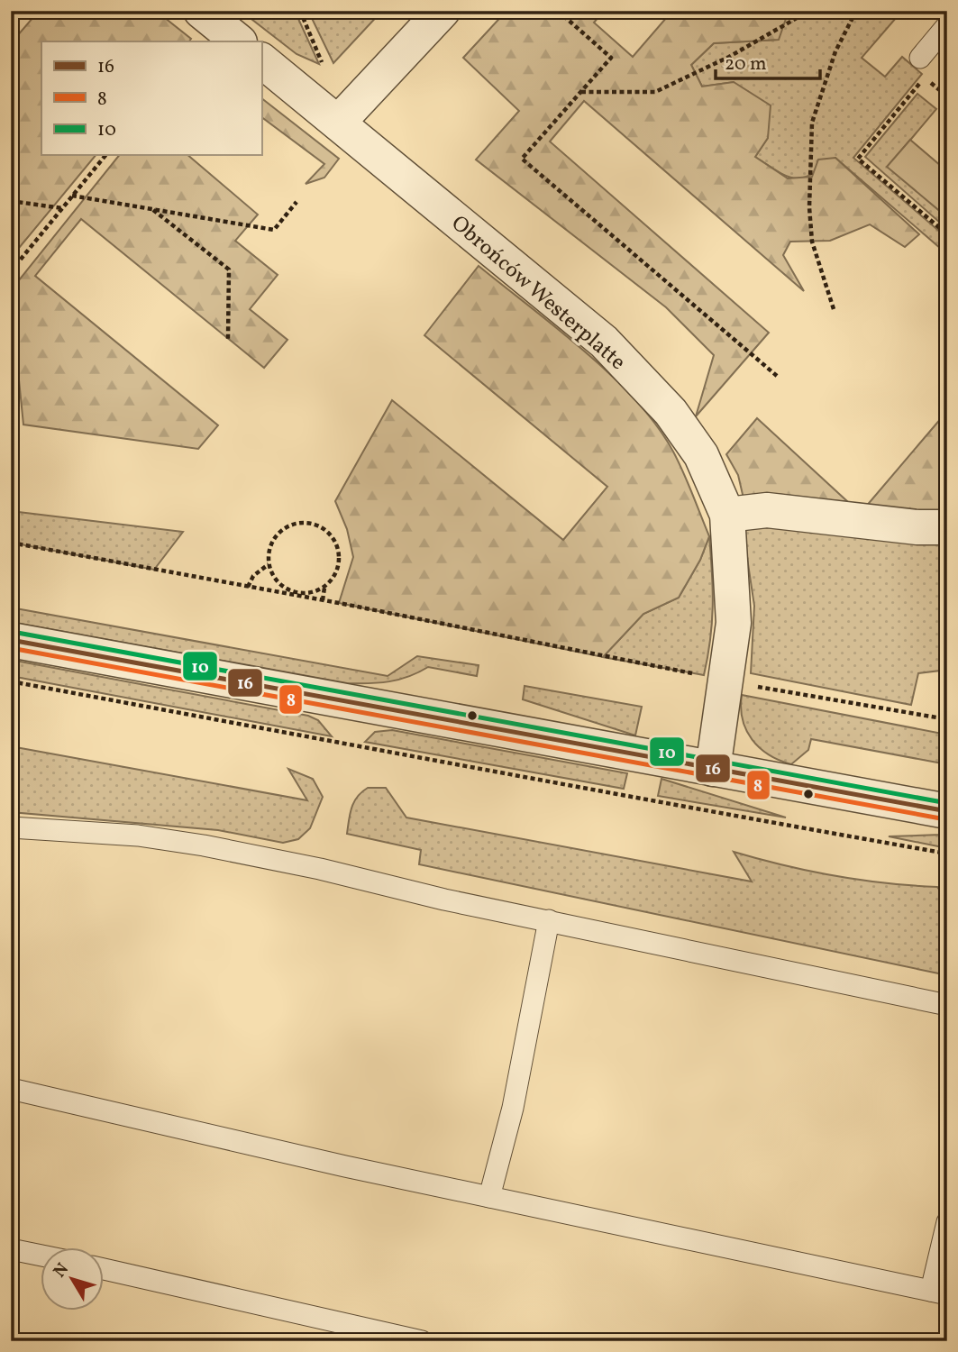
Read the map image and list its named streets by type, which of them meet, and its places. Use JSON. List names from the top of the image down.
{
  "streets": {
    "street": ["Obrońców Westerplatte"]
  },
  "lines": ["transit line 10", "transit line 16", "transit line 8"],
  "legend": ["16", "8", "10"],
  "scale_bar": "20 m",
  "north": "top left"
}
